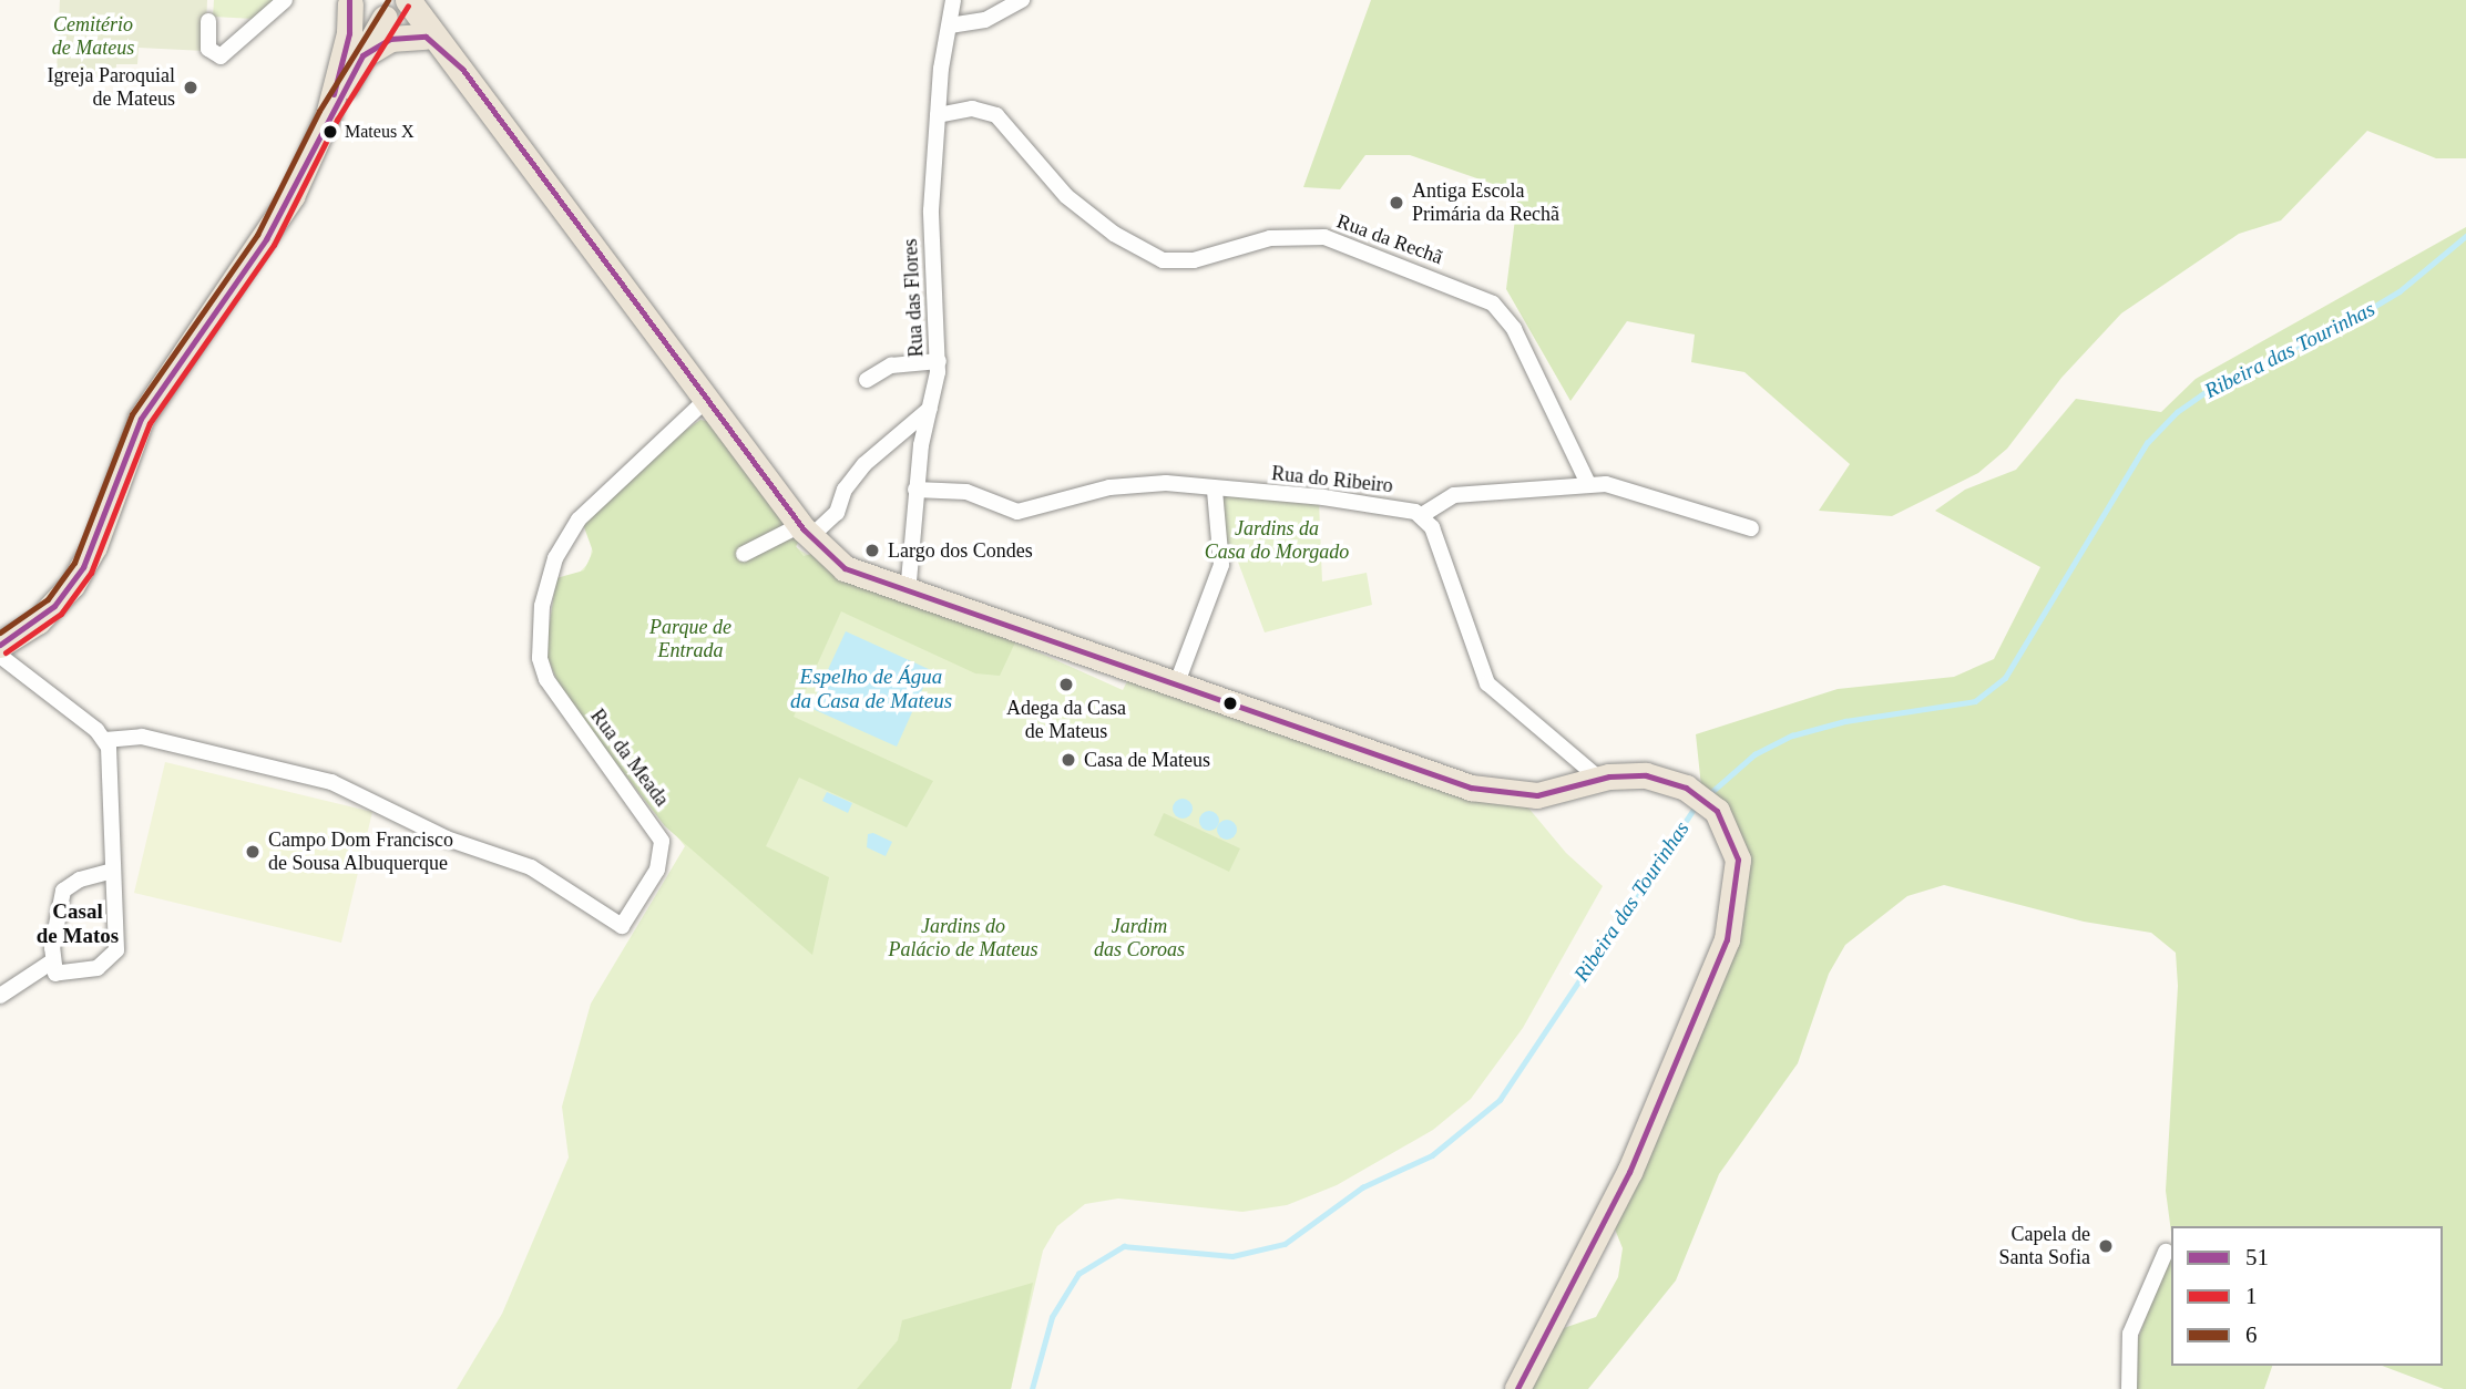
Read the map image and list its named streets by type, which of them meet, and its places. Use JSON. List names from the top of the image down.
{
  "streets": {
    "street": [
      "Rua da Rechã",
      "Rua das Flores",
      "Rua do Ribeiro",
      "Rua da Meada"
    ]
  },
  "crossings": [
    ["Rua da Rechã", "Rua das Flores"],
    ["Rua das Flores", "Rua do Ribeiro"]
  ],
  "districts": ["Casal de Matos"],
  "water": ["Ribeira das Tourinhas", "Espelho de Água da Casa de Mateus"],
  "parks": [
    "Cemitério de Mateus",
    "Jardins da Casa do Morgado",
    "Parque de Entrada",
    "Jardins do Palácio de Mateus",
    "Jardim das Coroas"
  ],
  "places": [
    "Igreja Paroquial de Mateus",
    "Mateus X",
    "Antiga Escola Primária da Rechã",
    "Largo dos Condes",
    "Adega da Casa de Mateus",
    "Casa de Mateus",
    "Campo Dom Francisco de Sousa Albuquerque",
    "Capela de Santa Sofia"
  ],
  "lines": ["transit line 51", "transit line 6", "transit line 1"],
  "legend": ["51", "1", "6"]
}
